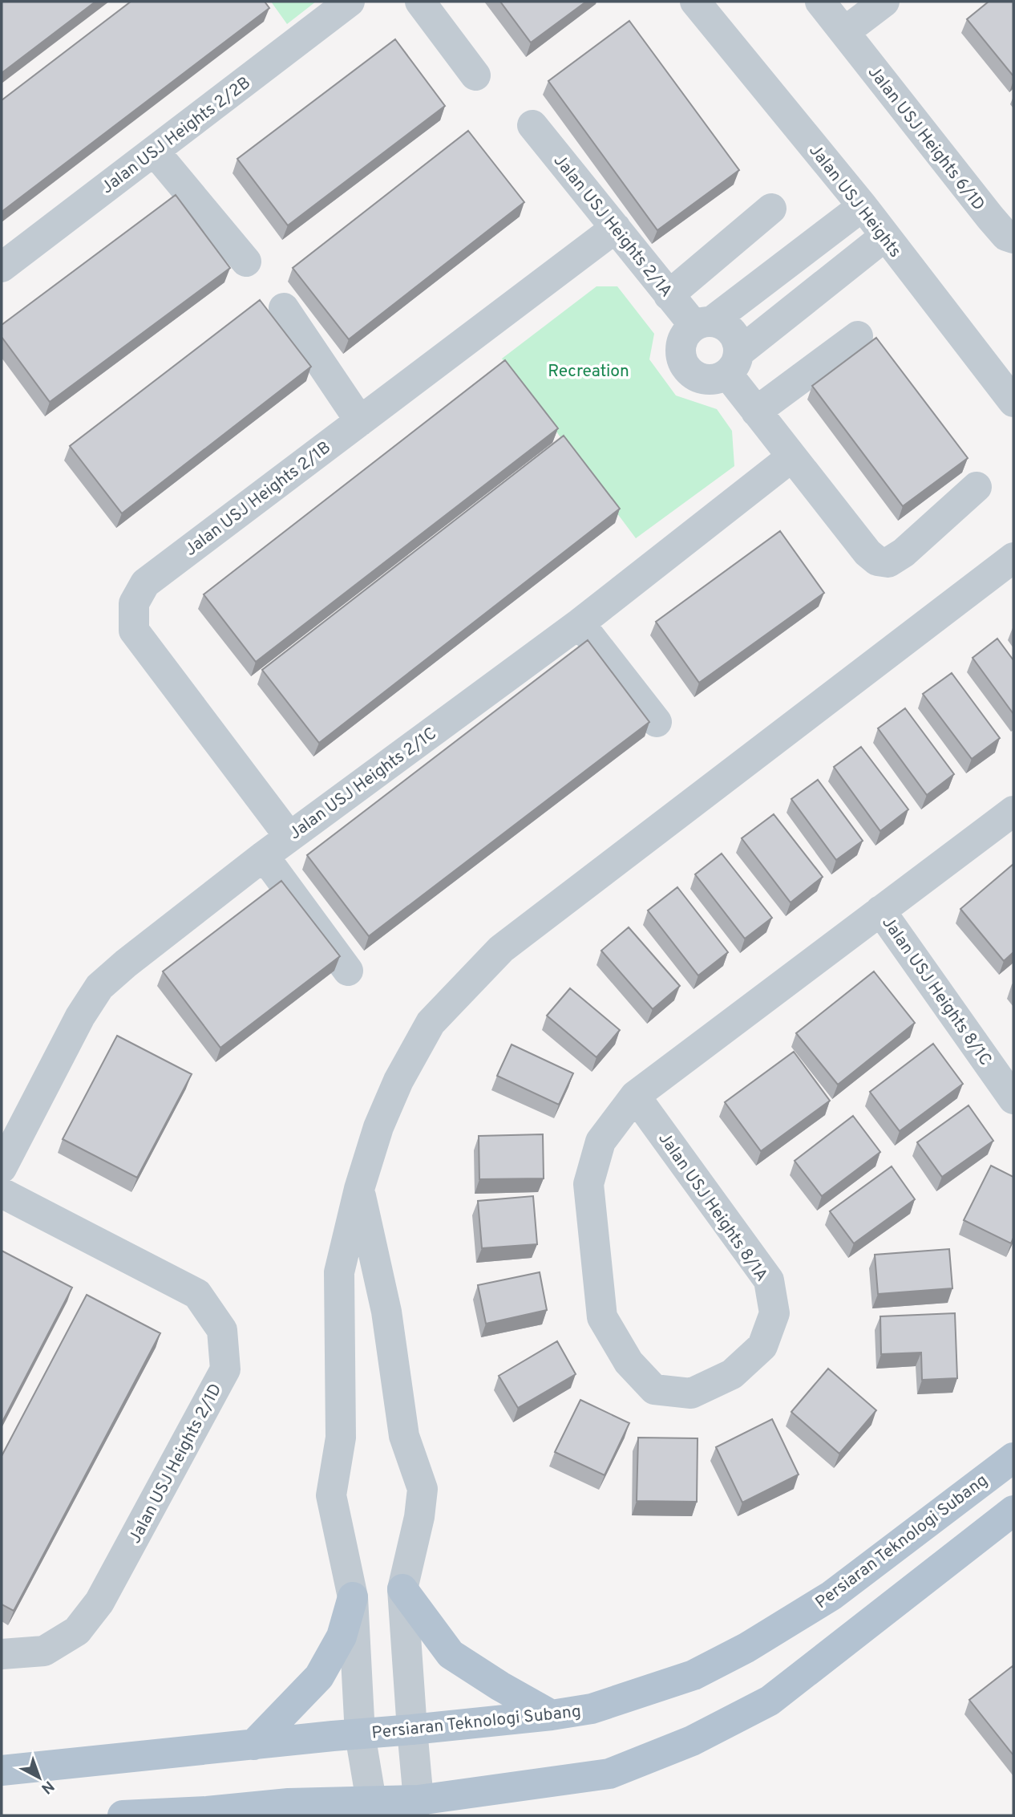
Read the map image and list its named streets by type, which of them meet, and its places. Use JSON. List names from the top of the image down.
{
  "streets": {
    "main road": ["Persiaran Teknologi Subang"],
    "street": [
      "Jalan USJ Heights 2/2B",
      "Jalan USJ Heights 6/1D",
      "Jalan USJ Heights",
      "Jalan USJ Heights 2/1A",
      "Jalan USJ Heights 2/1B",
      "Jalan USJ Heights 2/1C",
      "Jalan USJ Heights 8/1C",
      "Jalan USJ Heights 8/1A",
      "Jalan USJ Heights 2/1D"
    ]
  },
  "crossings": [
    ["Jalan USJ Heights 2/1A", "Jalan USJ Heights 2/1B"],
    ["Jalan USJ Heights 2/1B", "Jalan USJ Heights 2/1C"],
    ["Jalan USJ Heights 8/1C", "Jalan USJ Heights 8/1A"]
  ],
  "parks": ["Recreation"],
  "north": "bottom right"
}
